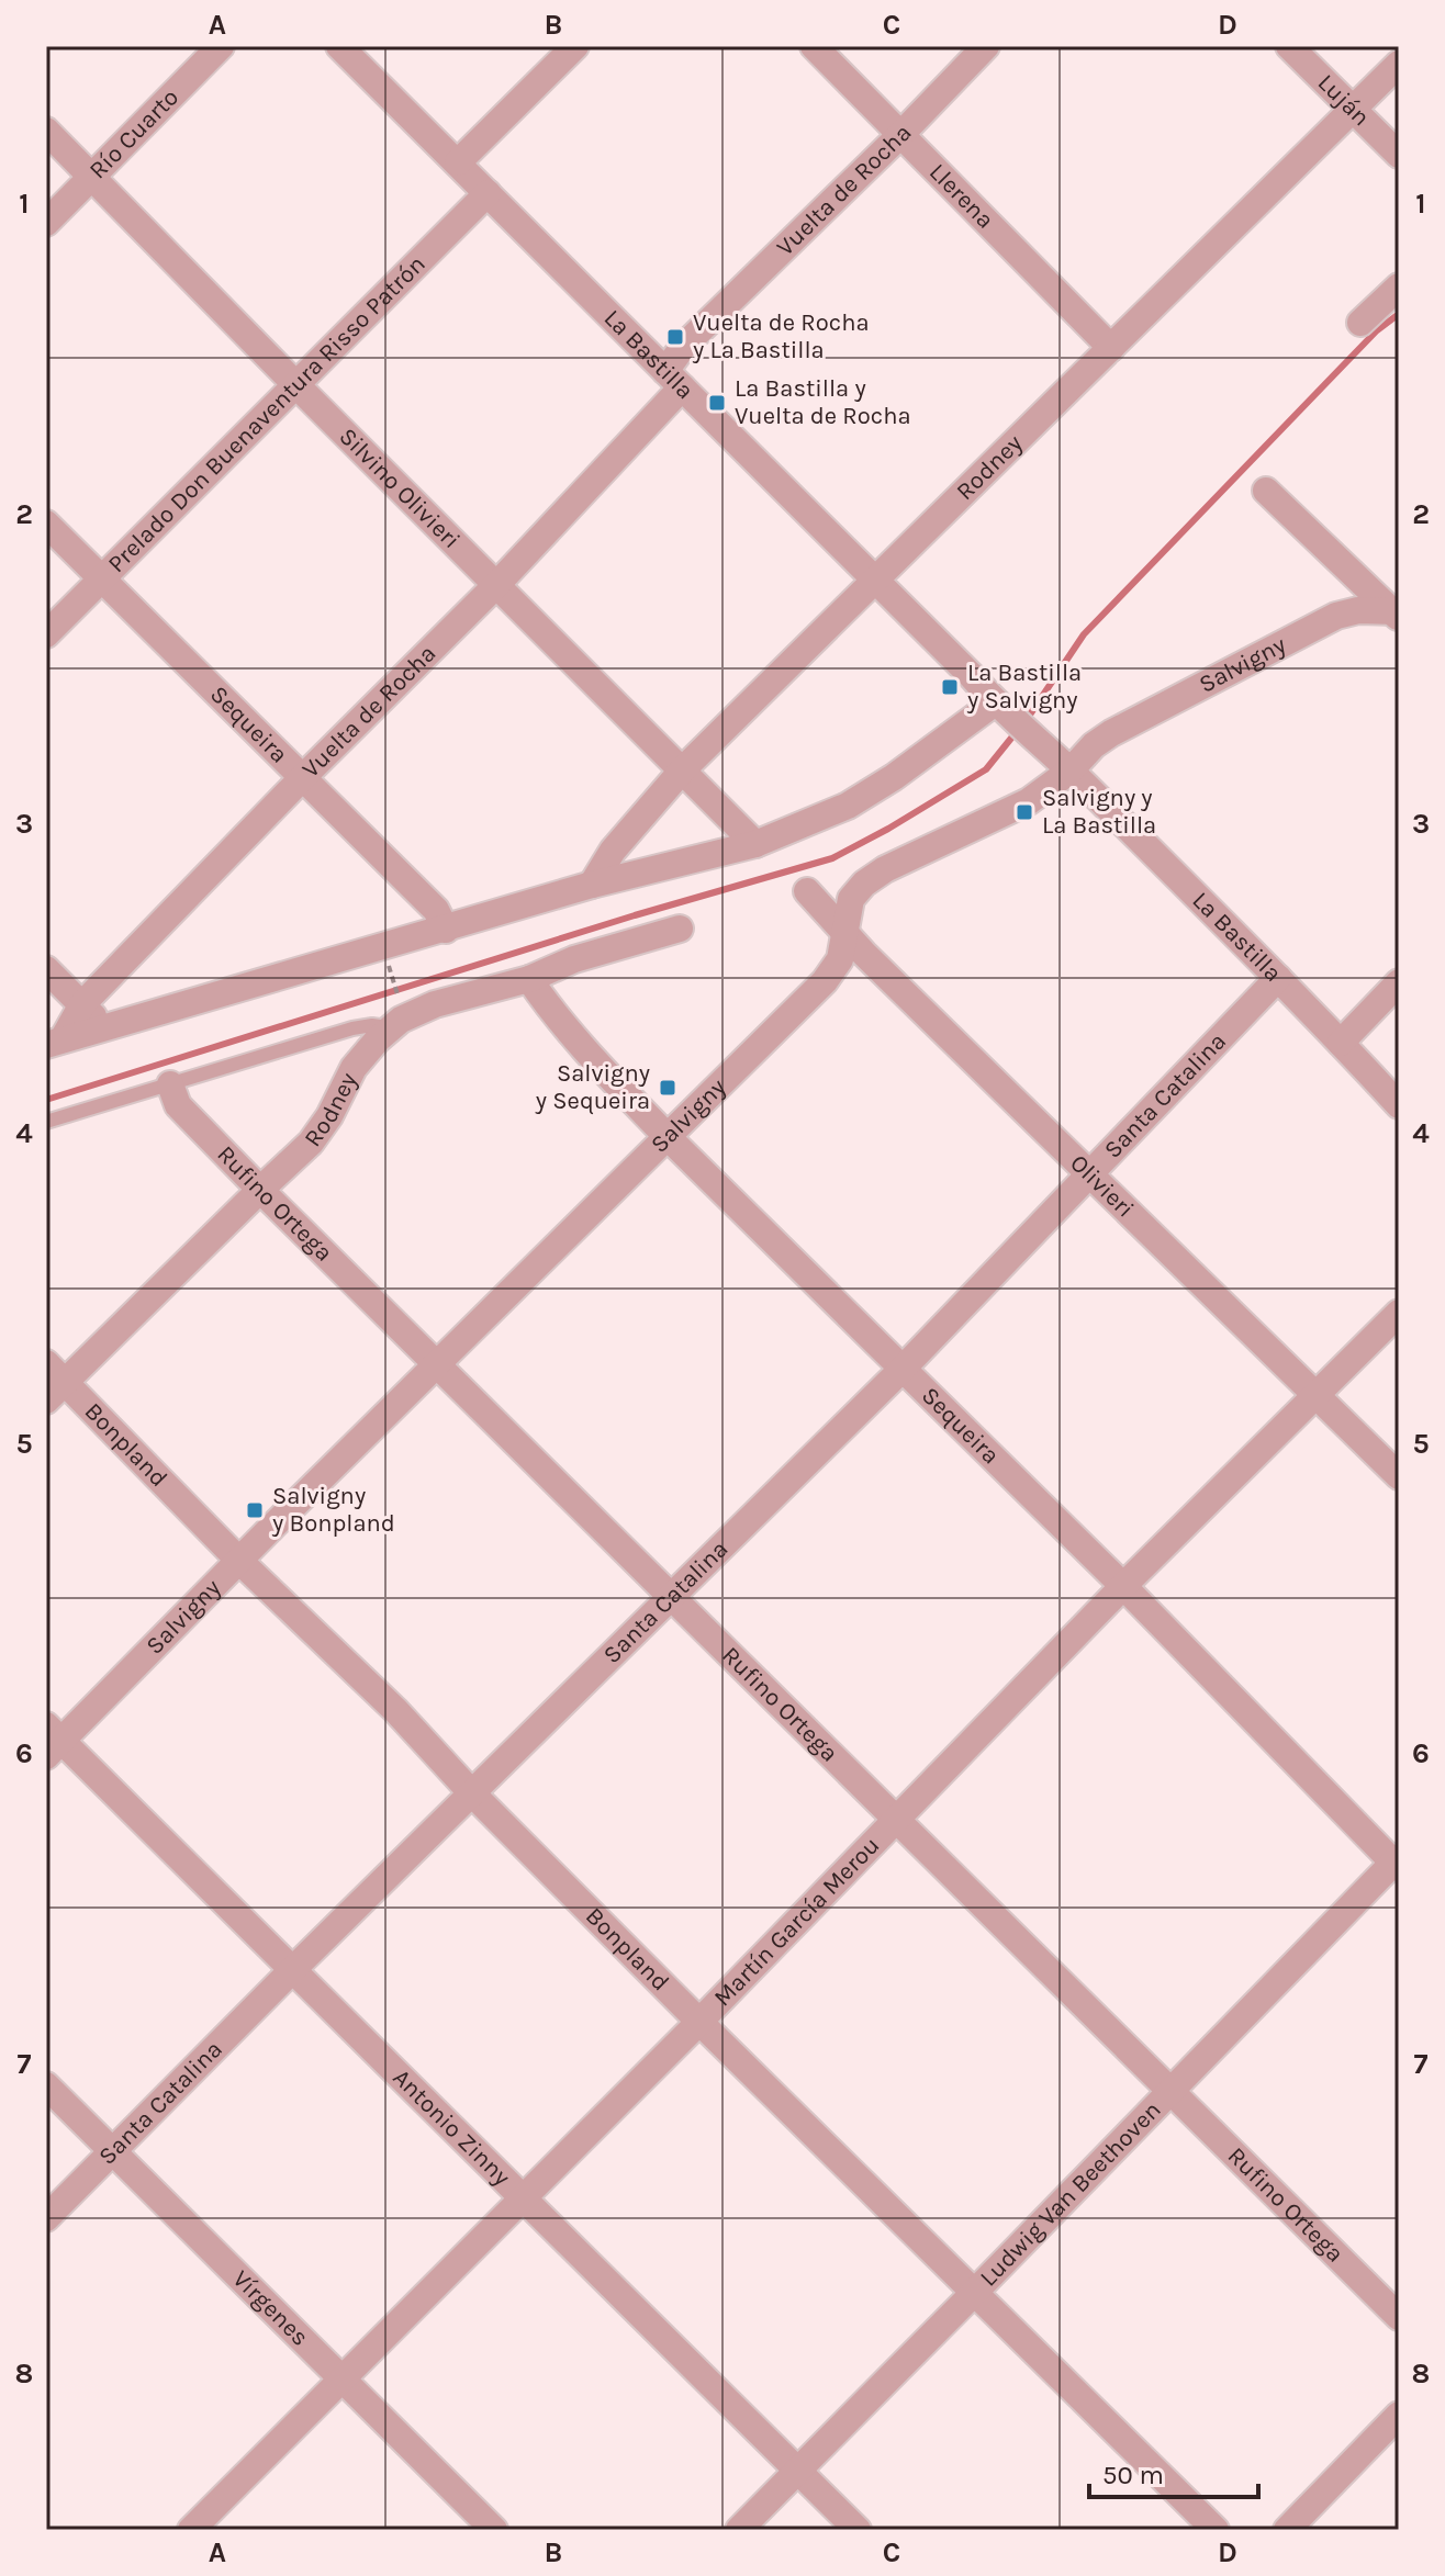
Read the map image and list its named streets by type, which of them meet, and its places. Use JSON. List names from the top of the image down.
{
  "streets": {
    "street": [
      "Luján",
      "Río Cuarto",
      "Vuelta de Rocha",
      "Llerena",
      "La Bastilla",
      "Prelado Don Buenaventura Risso Patrón",
      "Rodney",
      "Silvino Olivieri",
      "Salvigny",
      "Sequeira",
      "Santa Catalina",
      "Olivieri",
      "Rufino Ortega",
      "Bonpland",
      "Martín García Merou",
      "Antonio Zinny",
      "Ludwig Van Beethoven",
      "Vírgenes"
    ]
  },
  "crossings": [
    ["Luján", "Rodney"],
    ["Río Cuarto", "Silvino Olivieri"],
    ["Vuelta de Rocha", "Llerena"],
    ["Vuelta de Rocha", "La Bastilla"],
    ["Vuelta de Rocha", "Silvino Olivieri"],
    ["Vuelta de Rocha", "Sequeira"],
    ["Llerena", "Rodney"],
    ["La Bastilla", "Prelado Don Buenaventura Risso Patrón"],
    ["La Bastilla", "Rodney"],
    ["La Bastilla", "Salvigny"],
    ["La Bastilla", "Santa Catalina"],
    ["Prelado Don Buenaventura Risso Patrón", "Silvino Olivieri"],
    ["Prelado Don Buenaventura Risso Patrón", "Sequeira"],
    ["Rodney", "Silvino Olivieri"],
    ["Rodney", "Sequeira"],
    ["Rodney", "Rufino Ortega"],
    ["Rodney", "Bonpland"],
    ["Salvigny", "Sequeira"],
    ["Salvigny", "Olivieri"],
    ["Salvigny", "Rufino Ortega"],
    ["Salvigny", "Bonpland"],
    ["Salvigny", "Antonio Zinny"],
    ["Sequeira", "Santa Catalina"],
    ["Sequeira", "Martín García Merou"],
    ["Sequeira", "Ludwig Van Beethoven"],
    ["Santa Catalina", "Olivieri"],
    ["Santa Catalina", "Rufino Ortega"],
    ["Santa Catalina", "Bonpland"],
    ["Santa Catalina", "Antonio Zinny"],
    ["Santa Catalina", "Vírgenes"],
    ["Olivieri", "Martín García Merou"],
    ["Rufino Ortega", "Martín García Merou"],
    ["Rufino Ortega", "Ludwig Van Beethoven"],
    ["Bonpland", "Martín García Merou"],
    ["Bonpland", "Ludwig Van Beethoven"],
    ["Martín García Merou", "Antonio Zinny"],
    ["Martín García Merou", "Vírgenes"],
    ["Antonio Zinny", "Ludwig Van Beethoven"]
  ],
  "places": {
    "transit": [
      "Vuelta de Rocha y La Bastilla",
      "La Bastilla y Vuelta de Rocha",
      "La Bastilla y Salvigny",
      "Salvigny y La Bastilla",
      "Salvigny y Sequeira",
      "Salvigny y Bonpland"
    ]
  },
  "scale_bar": "50 m",
  "grid": {
    "columns": [
      "A",
      "B",
      "C",
      "D"
    ],
    "rows": [
      "1",
      "2",
      "3",
      "4",
      "5",
      "6",
      "7",
      "8"
    ]
  }
}
